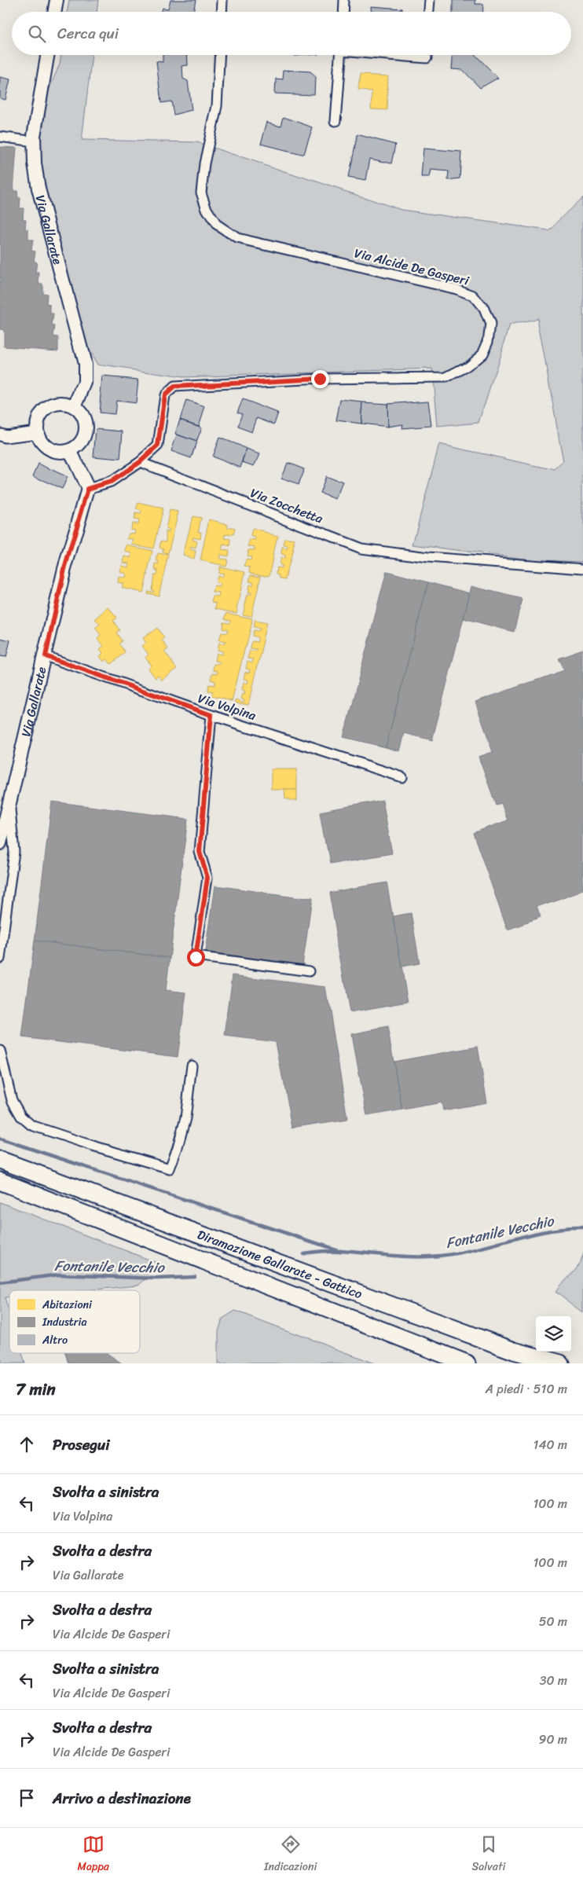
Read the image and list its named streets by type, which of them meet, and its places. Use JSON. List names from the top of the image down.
{
  "streets": {
    "highway": ["Diramazione Gallarate - Gattico"],
    "main road": ["Via Gallarate"],
    "street": ["Via Alcide De Gasperi", "Via Zocchetta", "Via Volpina"]
  },
  "crossings": [
    ["Via Gallarate", "Via Alcide De Gasperi"],
    ["Via Gallarate", "Via Volpina"],
    ["Via Alcide De Gasperi", "Via Zocchetta"]
  ],
  "water": ["Fontanile Vecchio"],
  "legend": ["Abitazioni", "Industria", "Altro"],
  "page": {
    "search": "Cerca qui",
    "heading": ["7 min", "A piedi · 510 m"],
    "list": [
      ["Prosegui", "140 m"],
      ["Svolta a sinistra", "Via Volpina", "100 m"],
      ["Svolta a destra", "Via Gallarate", "100 m"],
      ["Svolta a destra", "Via Alcide De Gasperi", "50 m"],
      ["Svolta a sinistra", "Via Alcide De Gasperi", "30 m"],
      ["Svolta a destra", "Via Alcide De Gasperi", "90 m"],
      "Arrivo a destinazione"
    ],
    "nav": ["Mappa", "Indicazioni", "Salvati"]
  }
}
